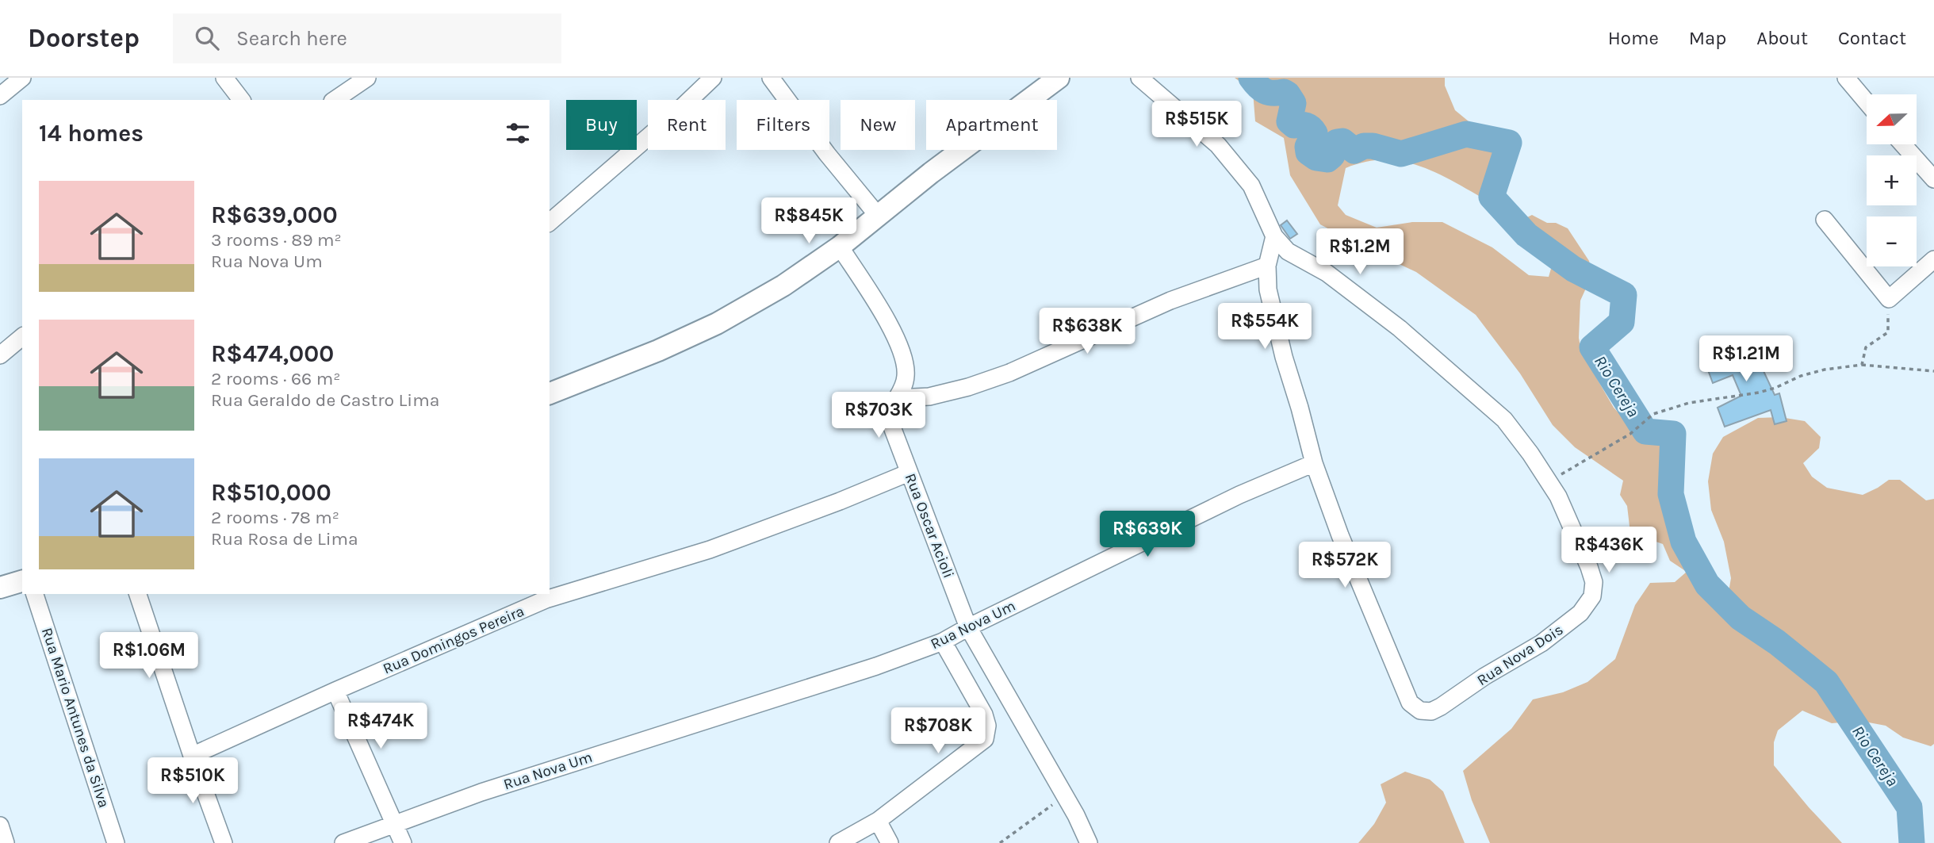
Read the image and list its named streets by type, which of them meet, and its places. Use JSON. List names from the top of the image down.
{
  "streets": {
    "street": [
      "Rua Oscar Acioli",
      "Rua Nova Um",
      "Rua Domingos Pereira",
      "Rua Nova Dois",
      "Rua Mario Antunes da Silva"
    ]
  },
  "crossings": [
    ["Rua Oscar Acioli", "Rua Nova Um"],
    ["Rua Oscar Acioli", "Rua Domingos Pereira"],
    ["Rua Nova Um", "Rua Nova Dois"]
  ],
  "water": ["Rio Cereja"],
  "north": "left",
  "page": {
    "header": "Doorstep",
    "search": "Search here",
    "nav": [
      "Home",
      "Map",
      "About",
      "Contact"
    ],
    "map_buttons": ["+", "−"],
    "chip": [
      "Buy",
      "Rent",
      "Filters",
      "New",
      "Apartment"
    ],
    "heading": "14 homes",
    "price": [
      "R$515K",
      "R$845K",
      "R$1.2M",
      "R$554K",
      "R$638K",
      "R$1.21M",
      "R$703K",
      "R$639K",
      "R$436K",
      "R$572K",
      "R$1.06M",
      "R$474K",
      "R$708K",
      "R$510K"
    ],
    "list": [
      {
        "name": "R$639,000",
        "note": "3 rooms · 89 m² · Rua Nova Um"
      },
      {
        "name": "R$474,000",
        "note": "2 rooms · 66 m² · Rua Geraldo de Castro Lima"
      },
      {
        "name": "R$510,000",
        "note": "2 rooms · 78 m² · Rua Rosa de Lima"
      }
    ]
  }
}
